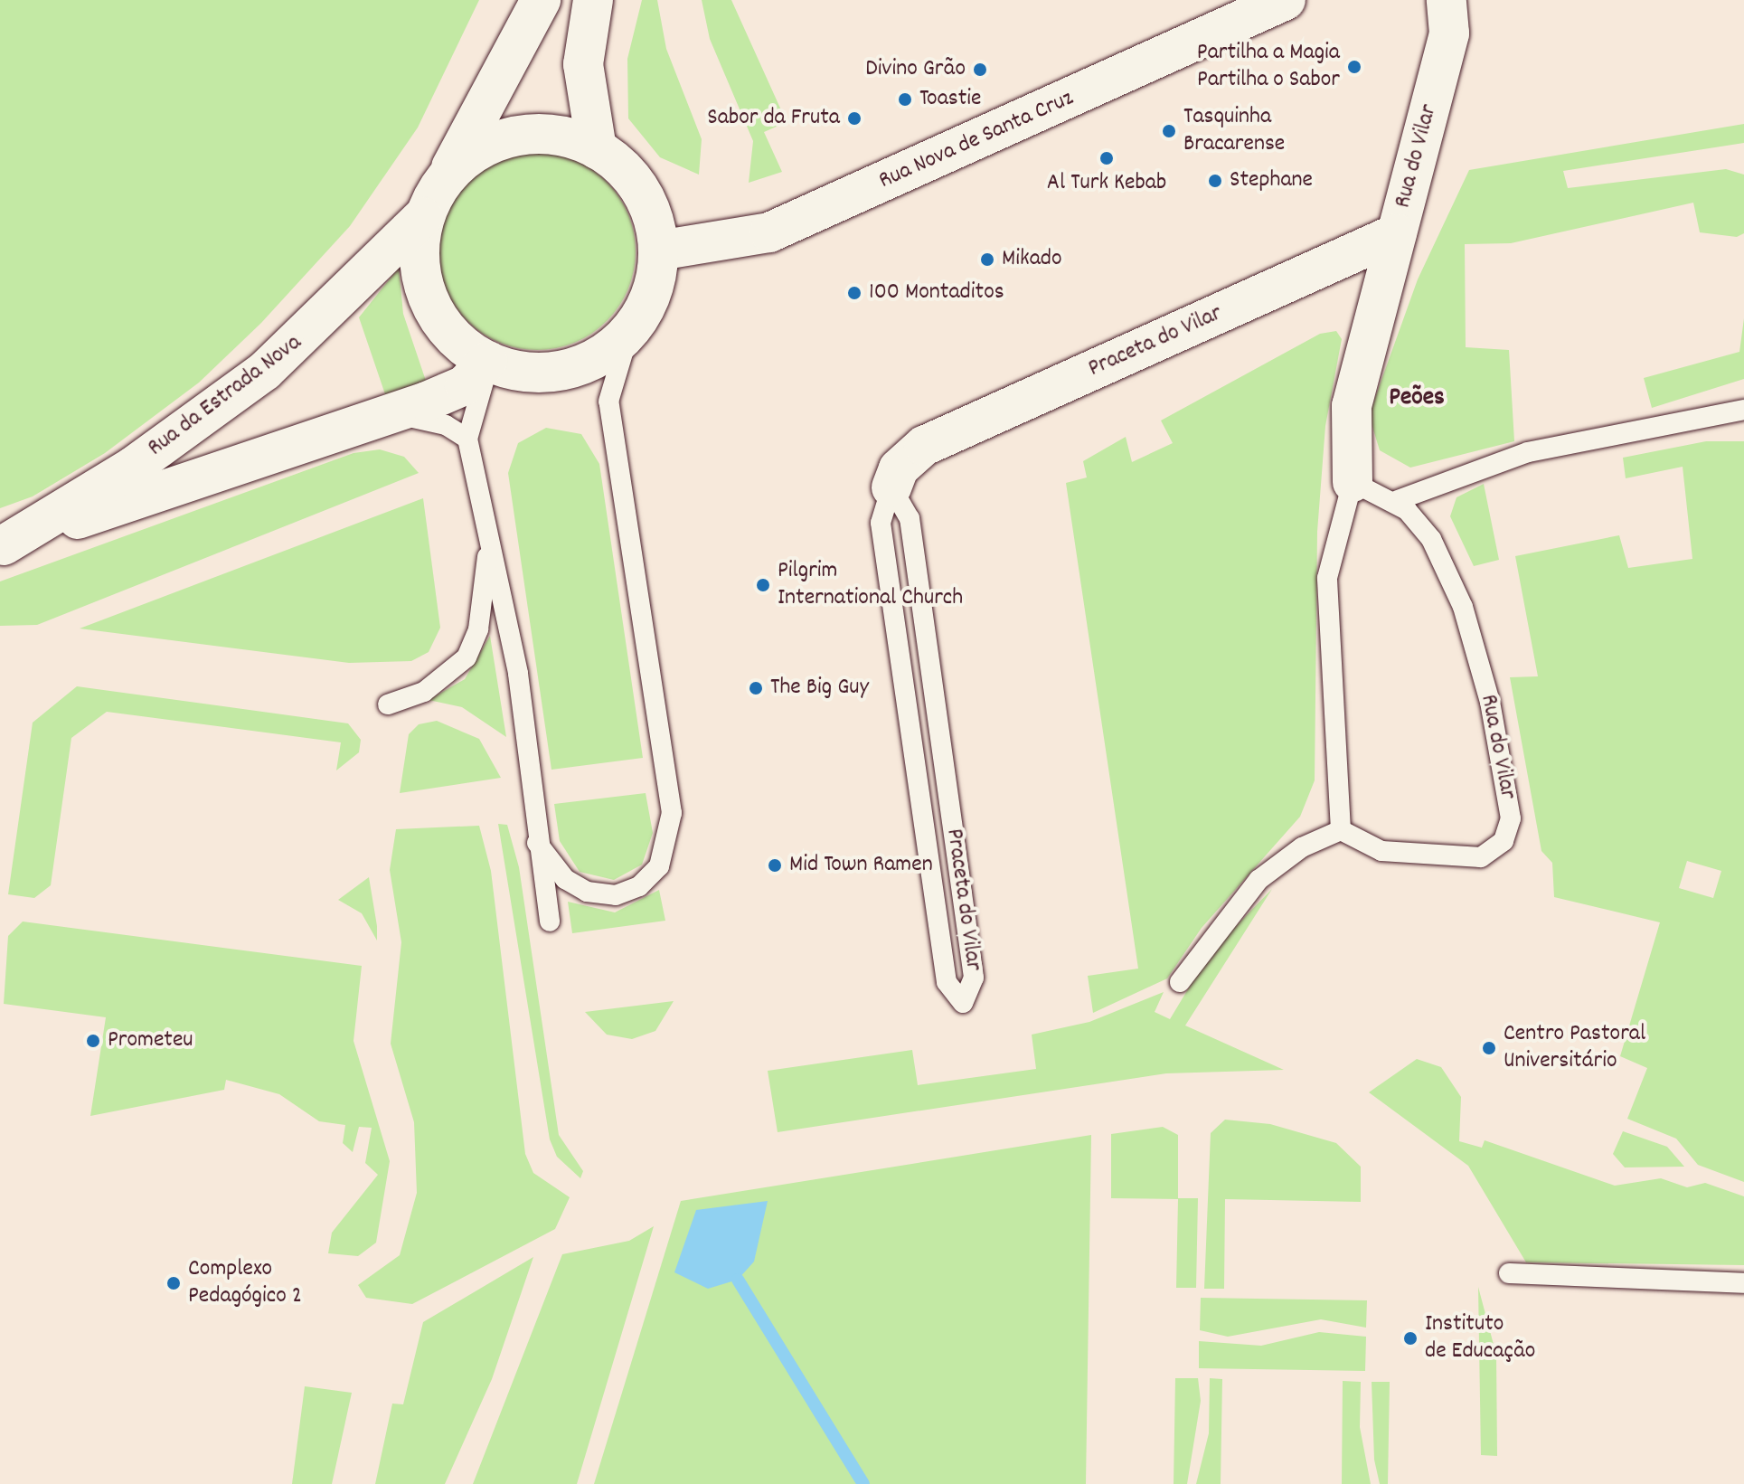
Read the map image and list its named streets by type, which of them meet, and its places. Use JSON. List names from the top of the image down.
{
  "streets": {
    "main road": [
      "Rua Nova de Santa Cruz",
      "Rua do Vilar",
      "Praceta do Vilar",
      "Rua da Estrada Nova"
    ]
  },
  "crossings": [
    ["Rua Nova de Santa Cruz", "Rua da Estrada Nova"],
    ["Rua do Vilar", "Praceta do Vilar"]
  ],
  "districts": ["Peões"],
  "places": [
    "Partilha a Magia Partilha o Sabor",
    "Divino Grão",
    "Toastie",
    "Sabor da Fruta",
    "Tasquinha Bracarense",
    "Al Turk Kebab",
    "Stephane",
    "Mikado",
    "100 Montaditos",
    "Pilgrim International Church",
    "The Big Guy",
    "Mid Town Ramen",
    "Prometeu",
    "Centro Pastoral Universitário",
    "Complexo Pedagógico 2",
    "Instituto de Educação"
  ]
}
